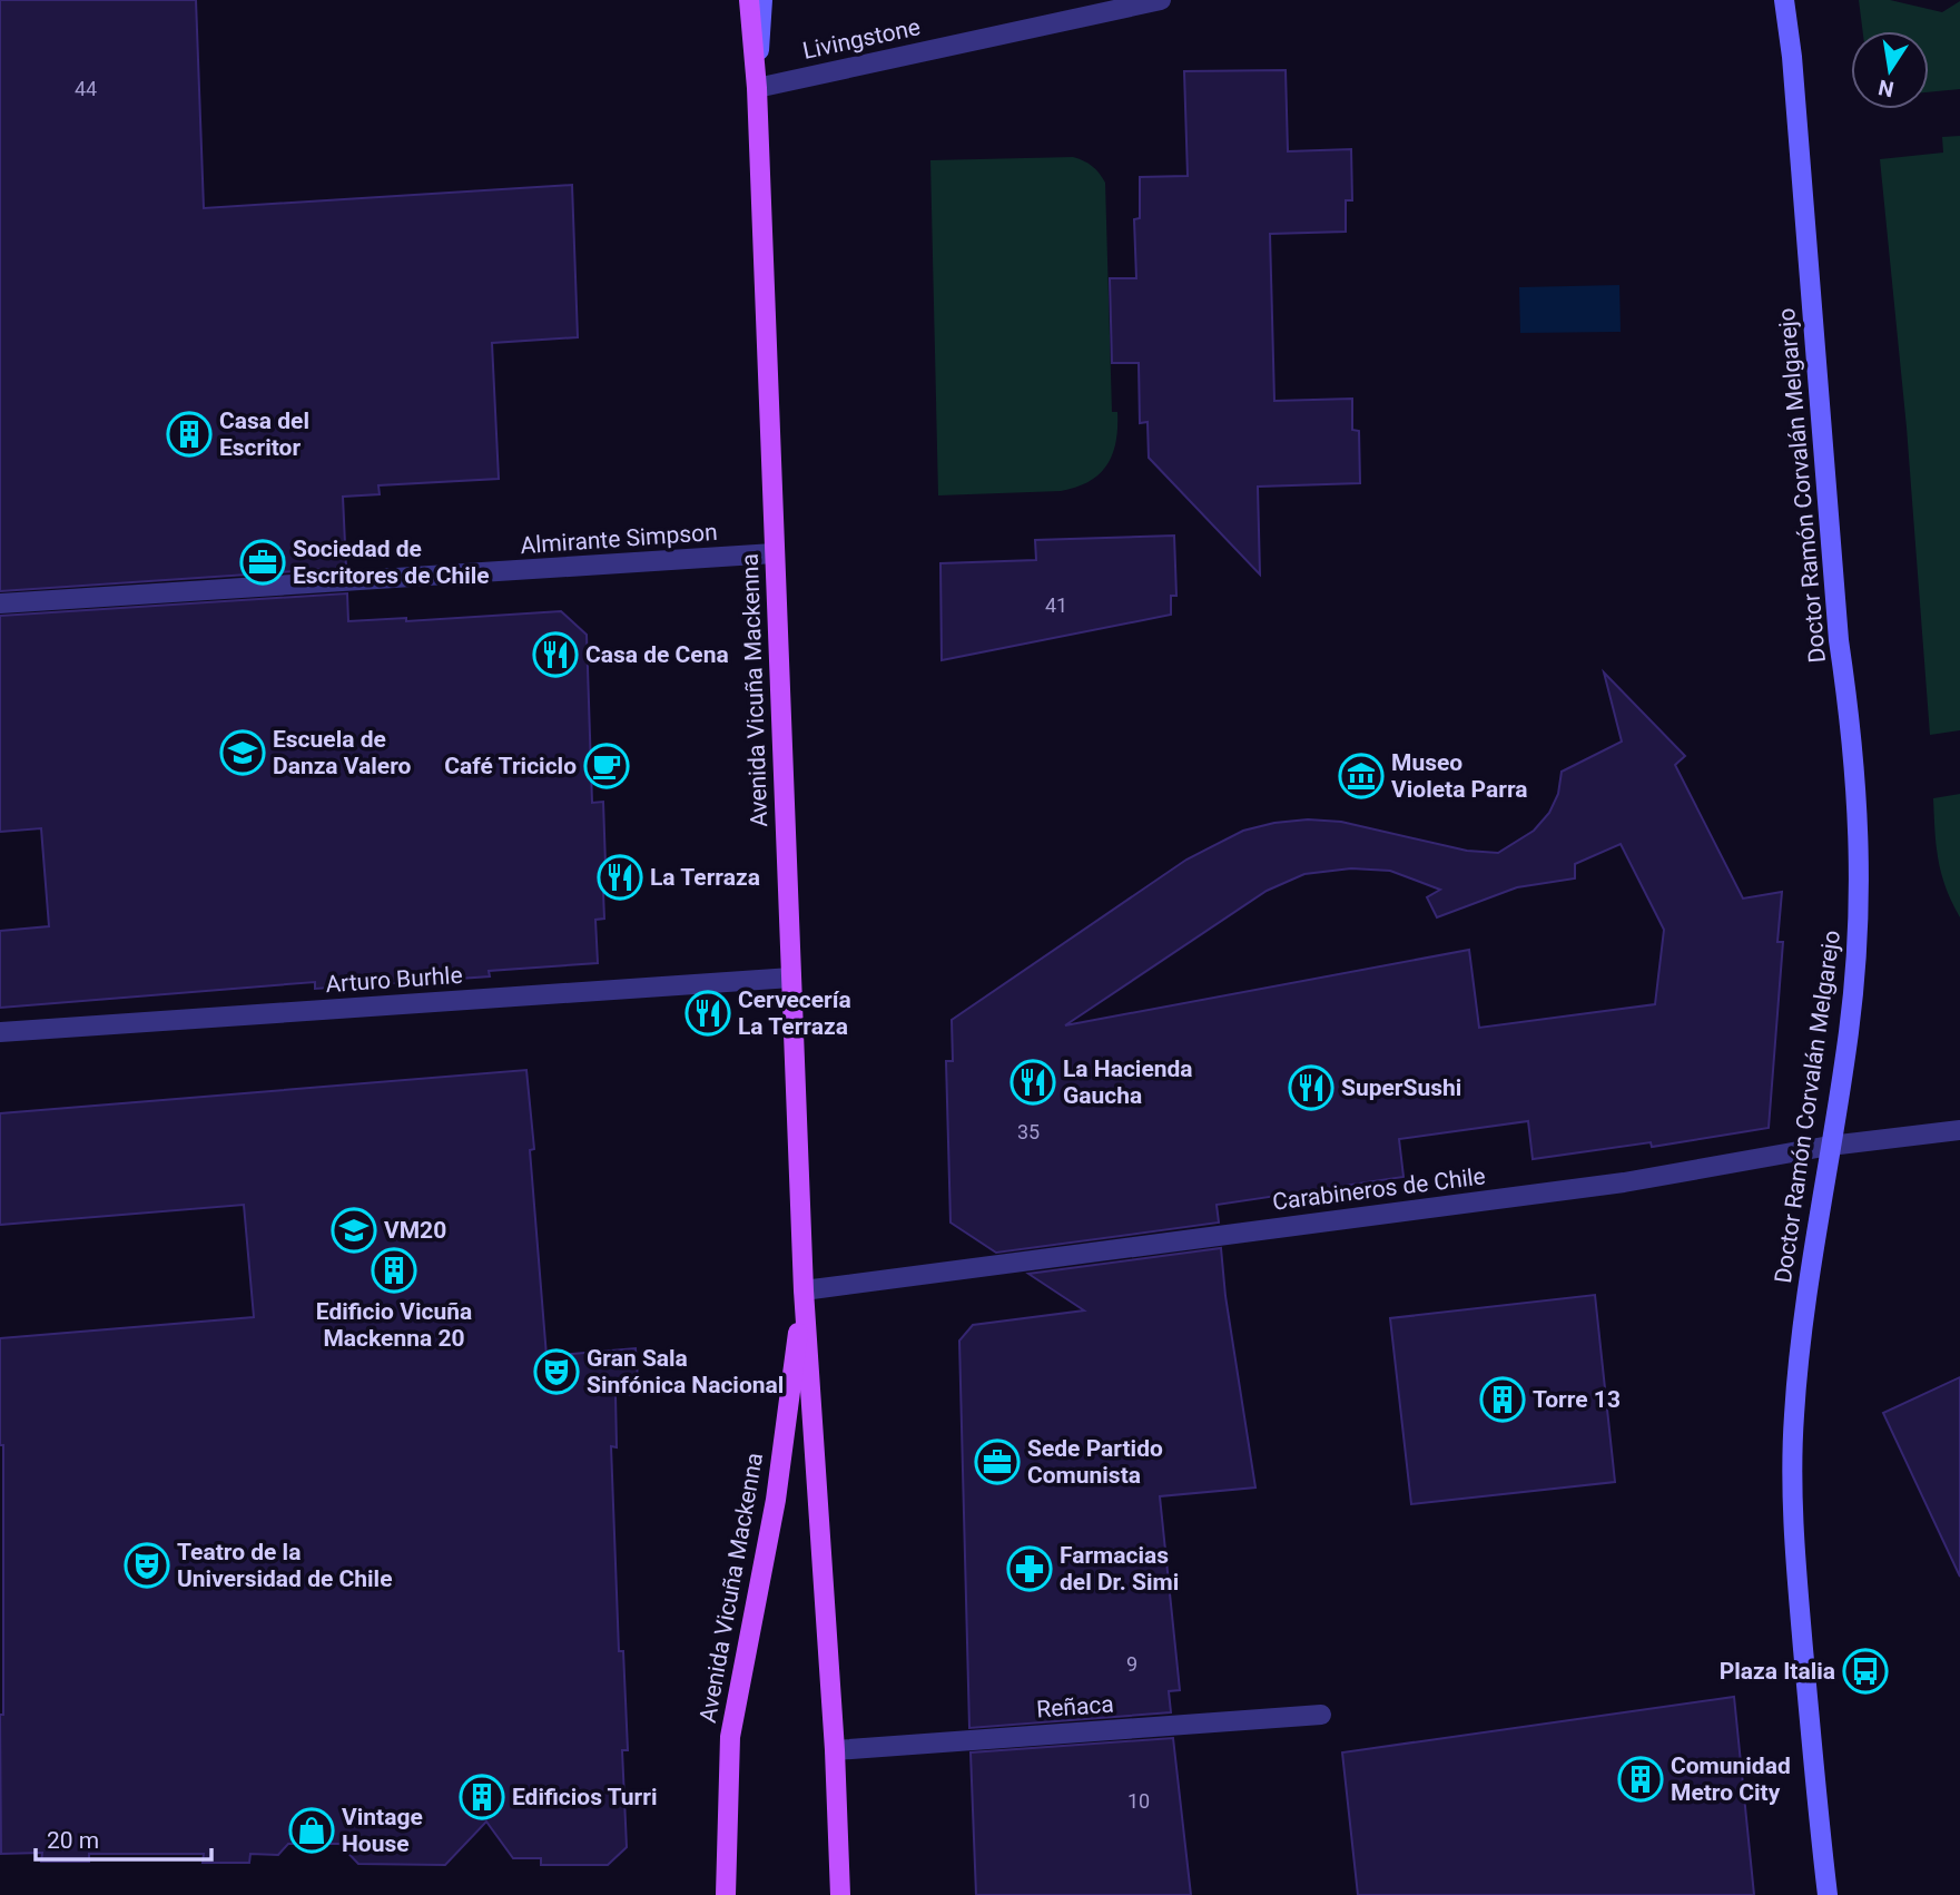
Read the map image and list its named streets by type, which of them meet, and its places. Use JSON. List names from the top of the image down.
{
  "streets": {
    "main road": ["Doctor Ramón Corvalán Melgarejo", "Avenida Vicuña Mackenna"],
    "street": [
      "Livingstone",
      "Almirante Simpson",
      "Arturo Burhle",
      "Carabineros de Chile",
      "Reñaca"
    ]
  },
  "crossings": [
    ["Livingstone", "Avenida Vicuña Mackenna"],
    ["Doctor Ramón Corvalán Melgarejo", "Carabineros de Chile"],
    ["Almirante Simpson", "Avenida Vicuña Mackenna"],
    ["Avenida Vicuña Mackenna", "Arturo Burhle"],
    ["Avenida Vicuña Mackenna", "Carabineros de Chile"],
    ["Avenida Vicuña Mackenna", "Reñaca"]
  ],
  "places": {
    "building": [
      "Casa del Escritor",
      "Edificio Vicuña Mackenna 20",
      "Torre 13",
      "Comunidad Metro City",
      "Edificios Turri"
    ],
    "office": ["Sociedad de Escritores de Chile", "Sede Partido Comunista"],
    "restaurant": [
      "Casa de Cena",
      "La Terraza",
      "Cervecería La Terraza",
      "La Hacienda Gaucha",
      "SuperSushi"
    ],
    "school or university": ["Escuela de Danza Valero", "VM20"],
    "cafe": ["Café Triciclo"],
    "museum": ["Museo Violeta Parra"],
    "theatre": ["Gran Sala Sinfónica Nacional", "Teatro de la Universidad de Chile"],
    "pharmacy": ["Farmacias del Dr. Simi"],
    "bus stop": ["Plaza Italia"],
    "shop": ["Vintage House"]
  },
  "house_numbers": [
    "44",
    "41",
    "35",
    "9",
    "10"
  ],
  "scale_bar": "20 m",
  "north": "bottom"
}
